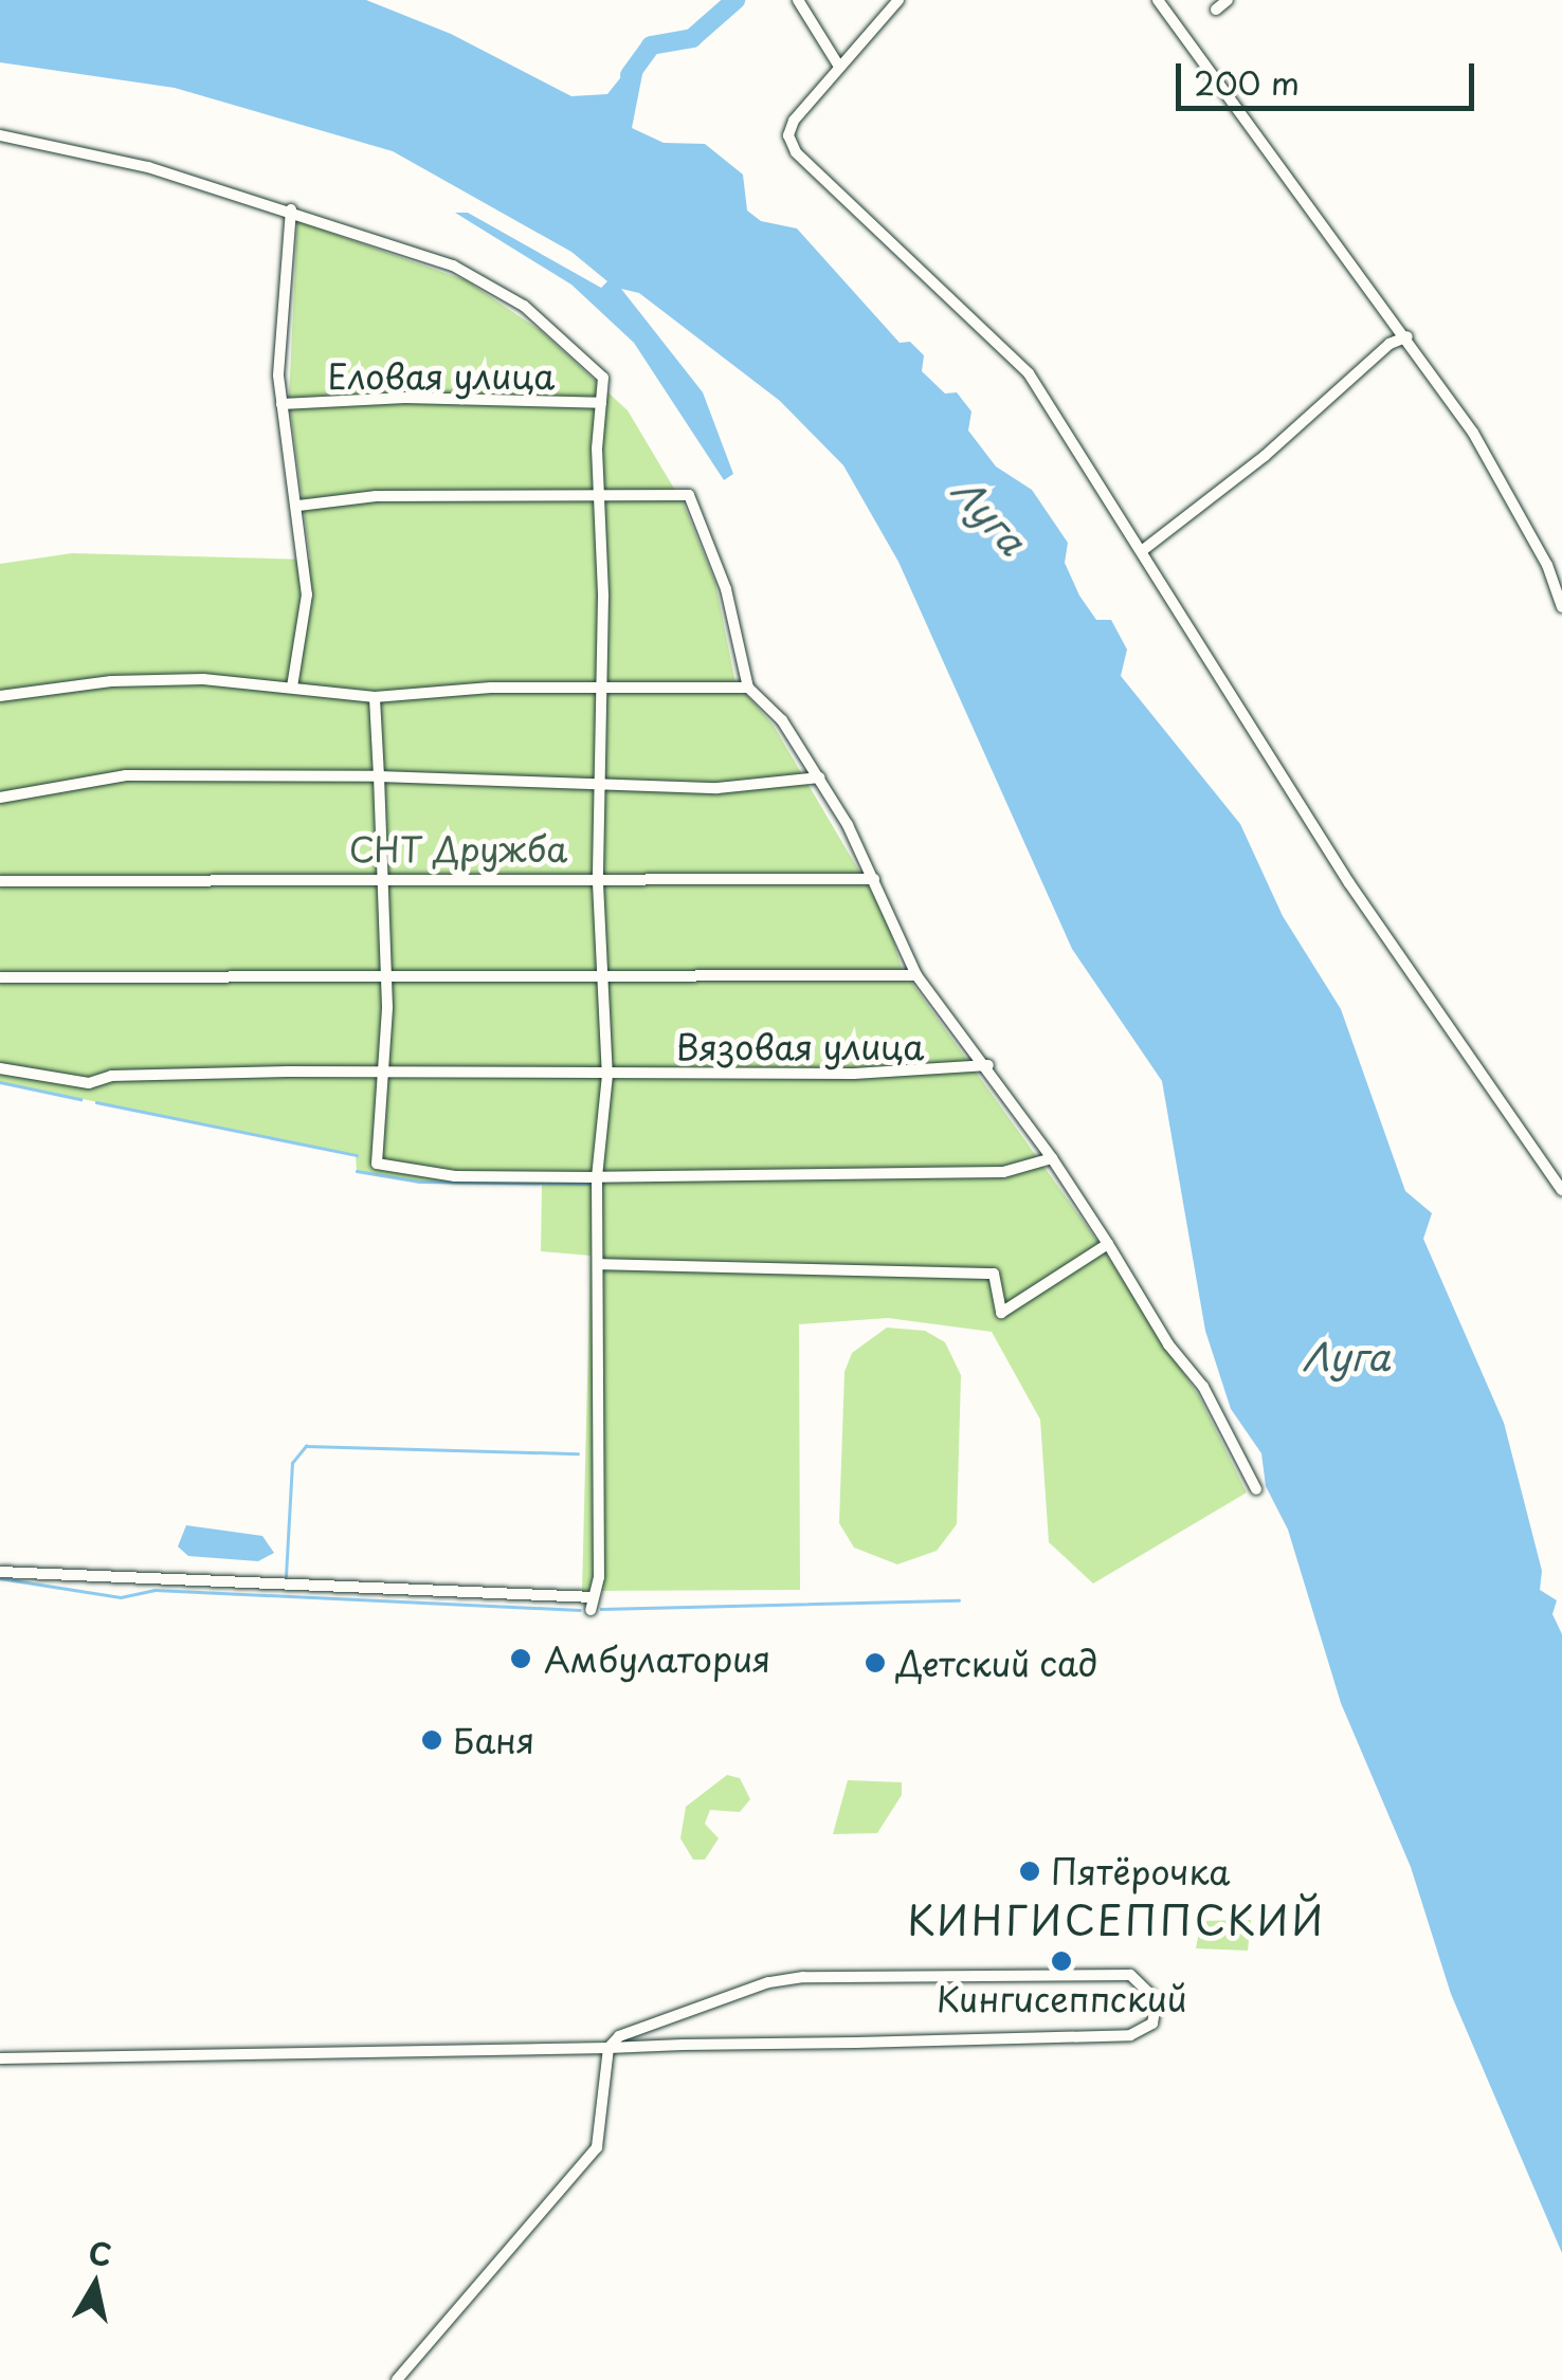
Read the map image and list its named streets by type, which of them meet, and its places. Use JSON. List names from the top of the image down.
{
  "streets": {
    "street": ["Еловая улица", "Вязовая улица"]
  },
  "districts": ["КИНГИСЕППСКИЙ"],
  "water": ["Луга"],
  "parks": ["СНТ Дружба"],
  "places": [
    "Амбулатория",
    "Детский сад",
    "Баня",
    "Пятёрочка",
    "Кингисеппский"
  ],
  "scale_bar": "200 m",
  "north": "top"
}
